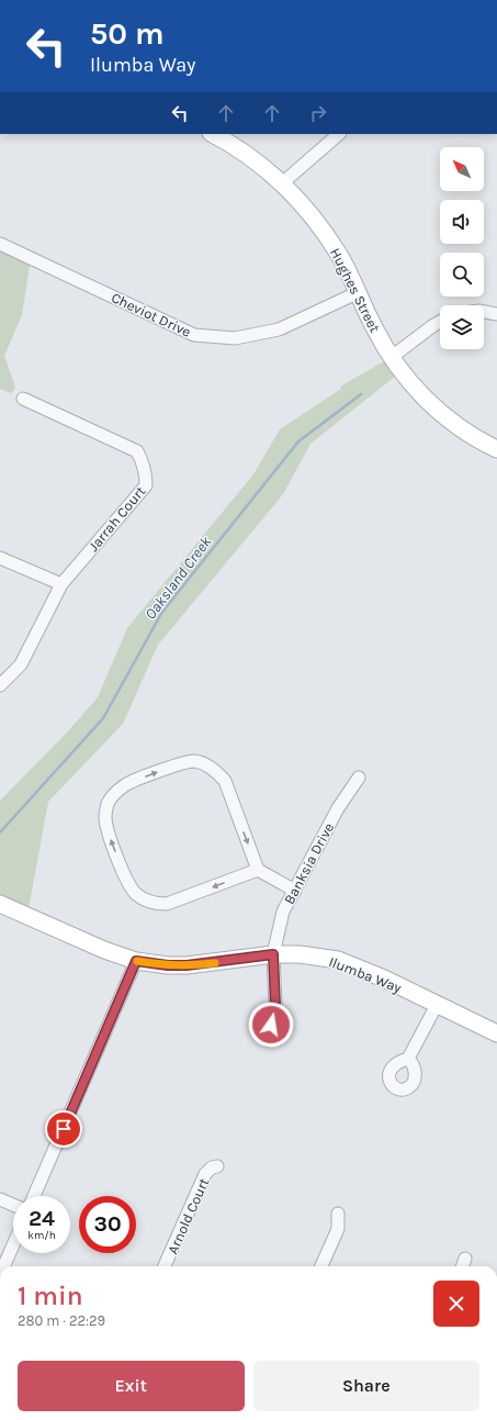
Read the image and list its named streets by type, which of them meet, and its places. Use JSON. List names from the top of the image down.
{
  "streets": {
    "street": [
      "Hughes Street",
      "Cheviot Drive",
      "Jarrah Court",
      "Banksia Drive",
      "Ilumba Way",
      "Arnold Court"
    ]
  },
  "crossings": [
    ["Hughes Street", "Cheviot Drive"],
    ["Banksia Drive", "Ilumba Way"]
  ],
  "water": ["Oaksland Creek"],
  "north": "top left",
  "page": {
    "turn": ["50 m", "Ilumba Way"],
    "speed": "24 km/h",
    "limit": "30",
    "heading": ["1 min", "280 m · 22:29"],
    "buttons": ["Exit", "Share"]
  }
}
